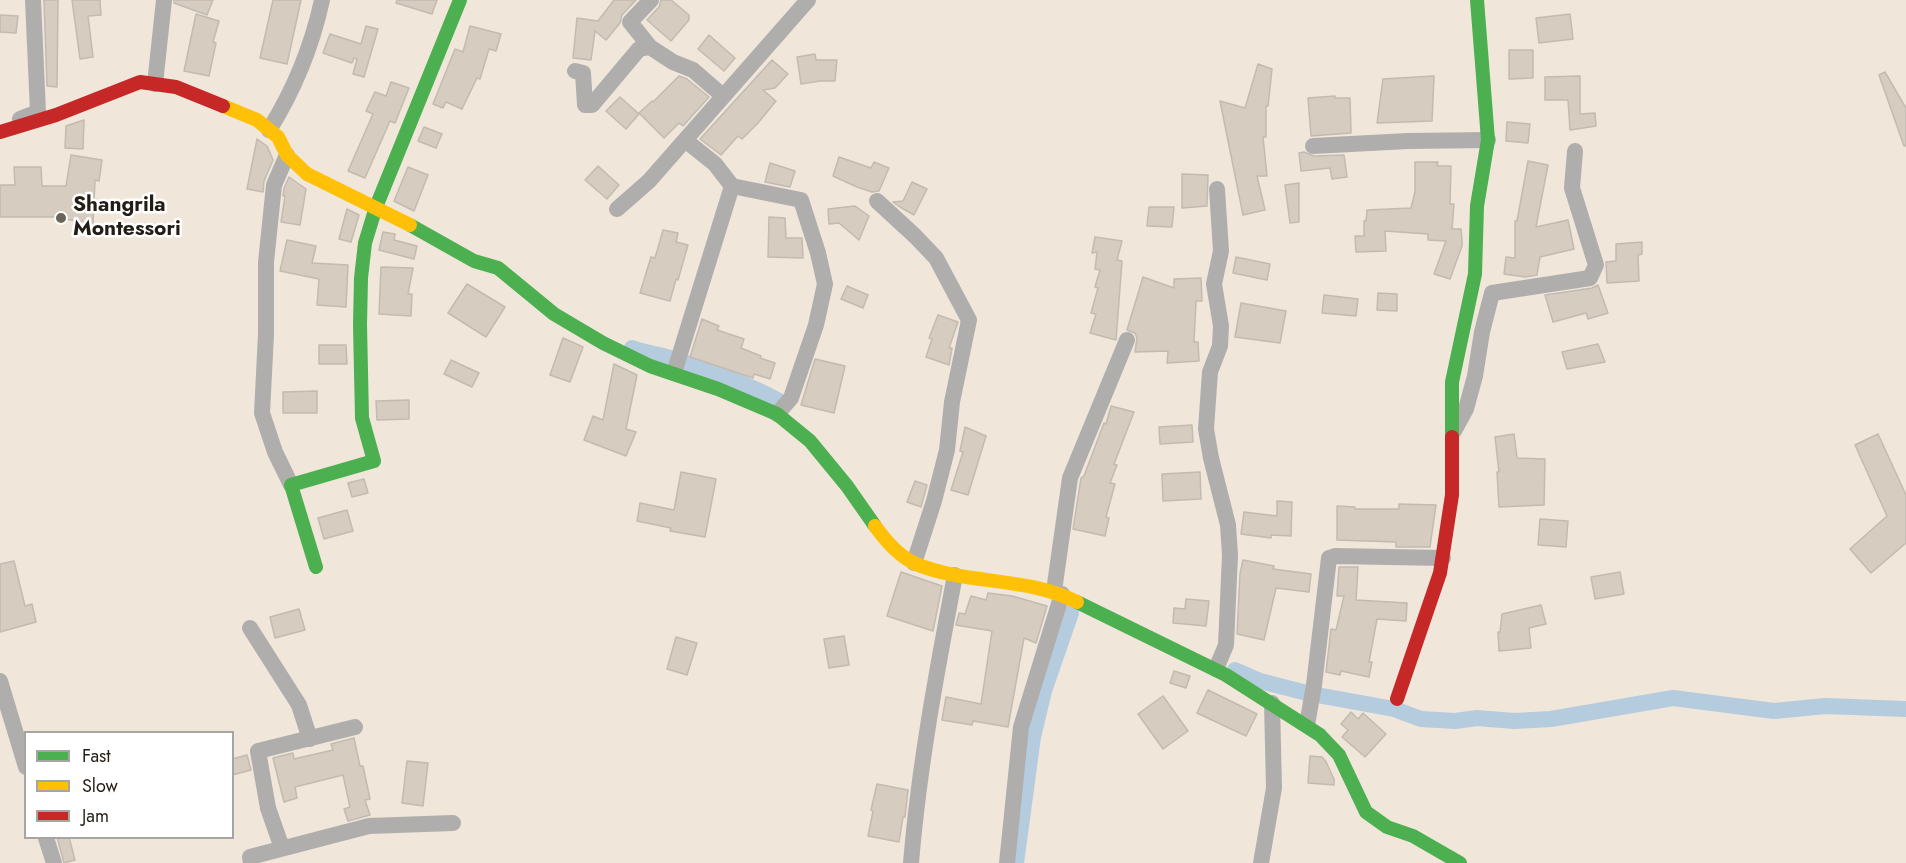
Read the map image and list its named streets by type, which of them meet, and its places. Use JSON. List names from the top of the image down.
{
  "places": ["Shangrila Montessori"],
  "legend": ["Fast", "Slow", "Jam"]
}
